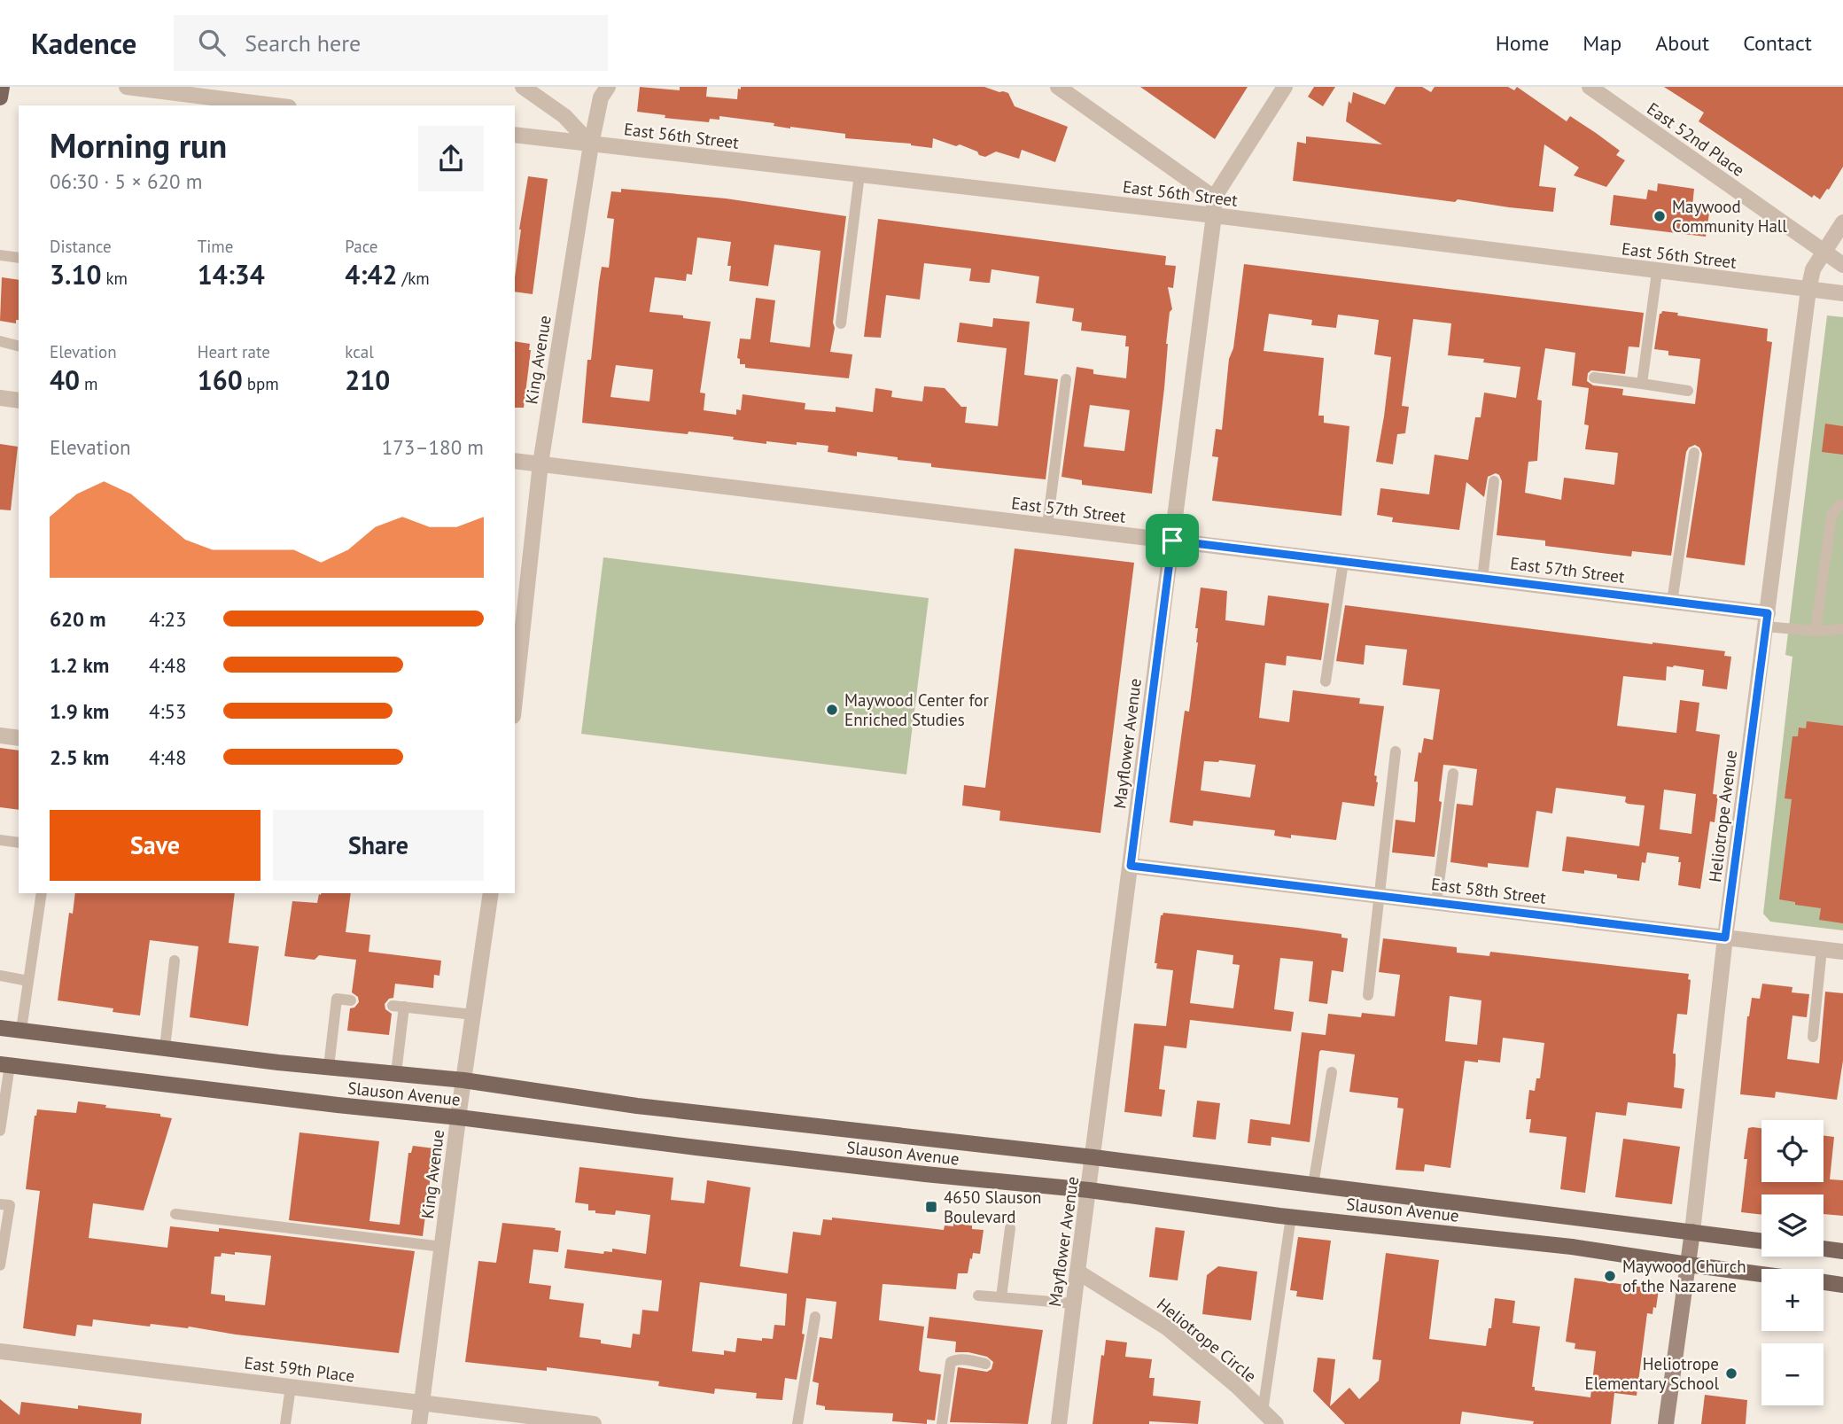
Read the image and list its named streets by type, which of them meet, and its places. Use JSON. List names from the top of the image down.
{
  "streets": {
    "main road": ["Slauson Avenue"],
    "street": [
      "East 56th Street",
      "East 52nd Place",
      "King Avenue",
      "East 57th Street",
      "Mayflower Avenue",
      "Heliotrope Avenue",
      "East 58th Street",
      "Heliotrope Circle",
      "East 59th Place"
    ]
  },
  "crossings": [
    ["East 56th Street", "King Avenue"],
    ["East 56th Street", "Mayflower Avenue"],
    ["East 56th Street", "Heliotrope Avenue"],
    ["East 52nd Place", "Heliotrope Avenue"],
    ["King Avenue", "East 57th Street"],
    ["King Avenue", "Slauson Avenue"],
    ["King Avenue", "East 59th Place"],
    ["East 57th Street", "Mayflower Avenue"],
    ["East 57th Street", "Heliotrope Avenue"],
    ["Mayflower Avenue", "East 58th Street"],
    ["Mayflower Avenue", "Slauson Avenue"],
    ["Mayflower Avenue", "Heliotrope Circle"],
    ["Heliotrope Avenue", "East 58th Street"],
    ["Heliotrope Avenue", "Slauson Avenue"]
  ],
  "places": {
    "other": [
      "Maywood Community Hall",
      "Maywood Center for Enriched Studies",
      "Maywood Church of the Nazarene",
      "Heliotrope Elementary School"
    ],
    "transit": ["4650 Slauson Boulevard"]
  },
  "page": {
    "header": "Kadence",
    "search": "Search here",
    "nav": [
      "Home",
      "Map",
      "About",
      "Contact"
    ],
    "heading": ["Morning run", "06:30 · 5 × 620 m"],
    "stats": [
      ["Distance", "3.10 km"],
      ["Time", "14:34"],
      ["Pace", "4:42 /km"],
      ["Elevation", "40 m"],
      ["Heart rate", "160 bpm"],
      ["kcal", "210"]
    ],
    "chart": ["Elevation", "173–180 m"],
    "list": [
      {
        "name": "620 m",
        "note": "4:23"
      },
      {
        "name": "1.2 km",
        "note": "4:48"
      },
      {
        "name": "1.9 km",
        "note": "4:53"
      },
      {
        "name": "2.5 km",
        "note": "4:48"
      }
    ],
    "buttons": ["Save", "Share"],
    "map_buttons": ["+", "−"]
  }
}
